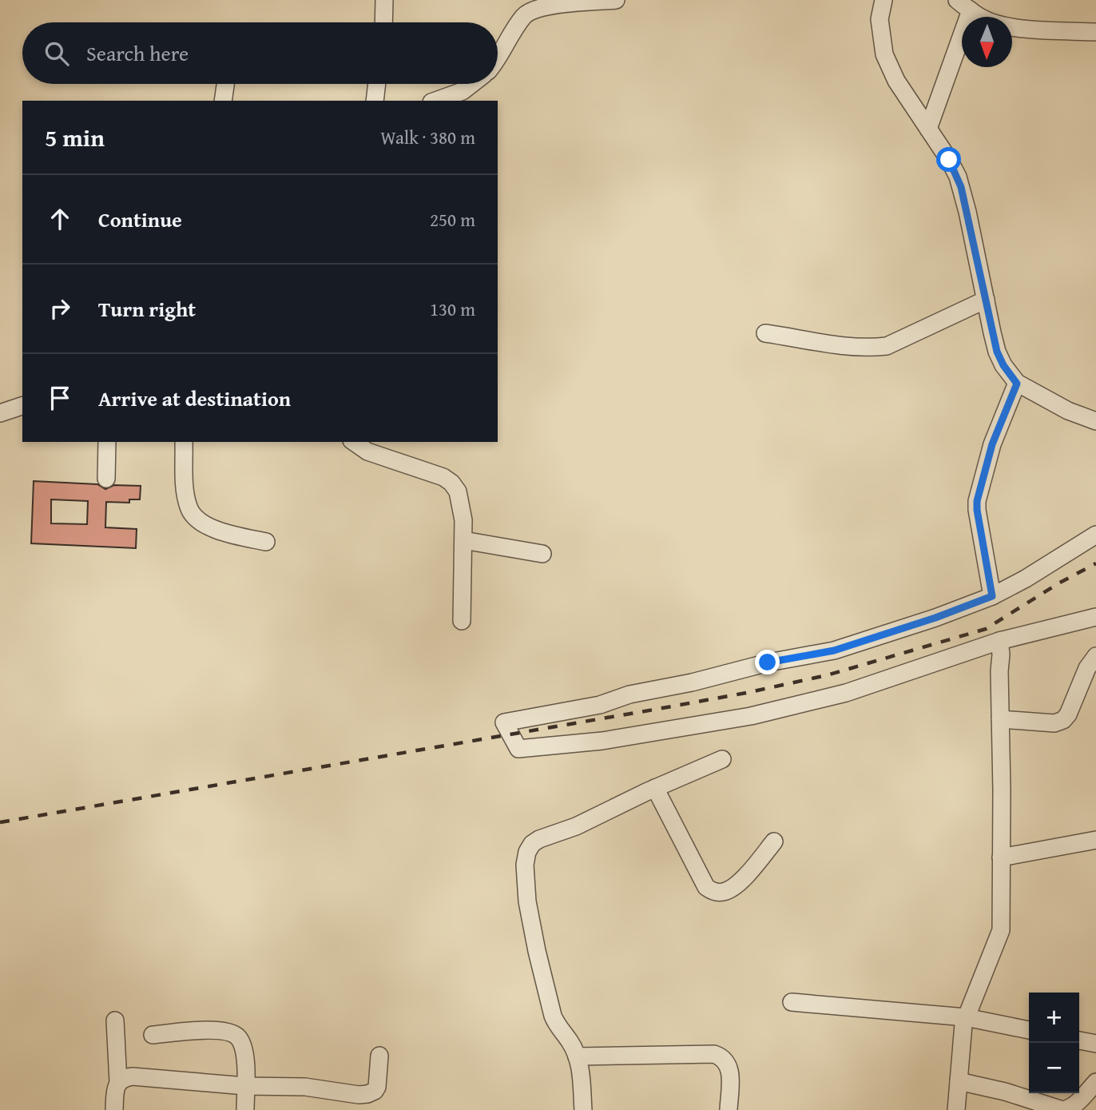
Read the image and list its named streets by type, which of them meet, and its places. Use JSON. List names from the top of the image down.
{
  "north": "bottom",
  "page": {
    "search": "Search here",
    "heading": ["5 min", "Walk · 380 m"],
    "list": [
      ["Continue", "250 m"],
      ["Turn right", "130 m"],
      "Arrive at destination"
    ],
    "map_buttons": ["+", "−"]
  }
}
